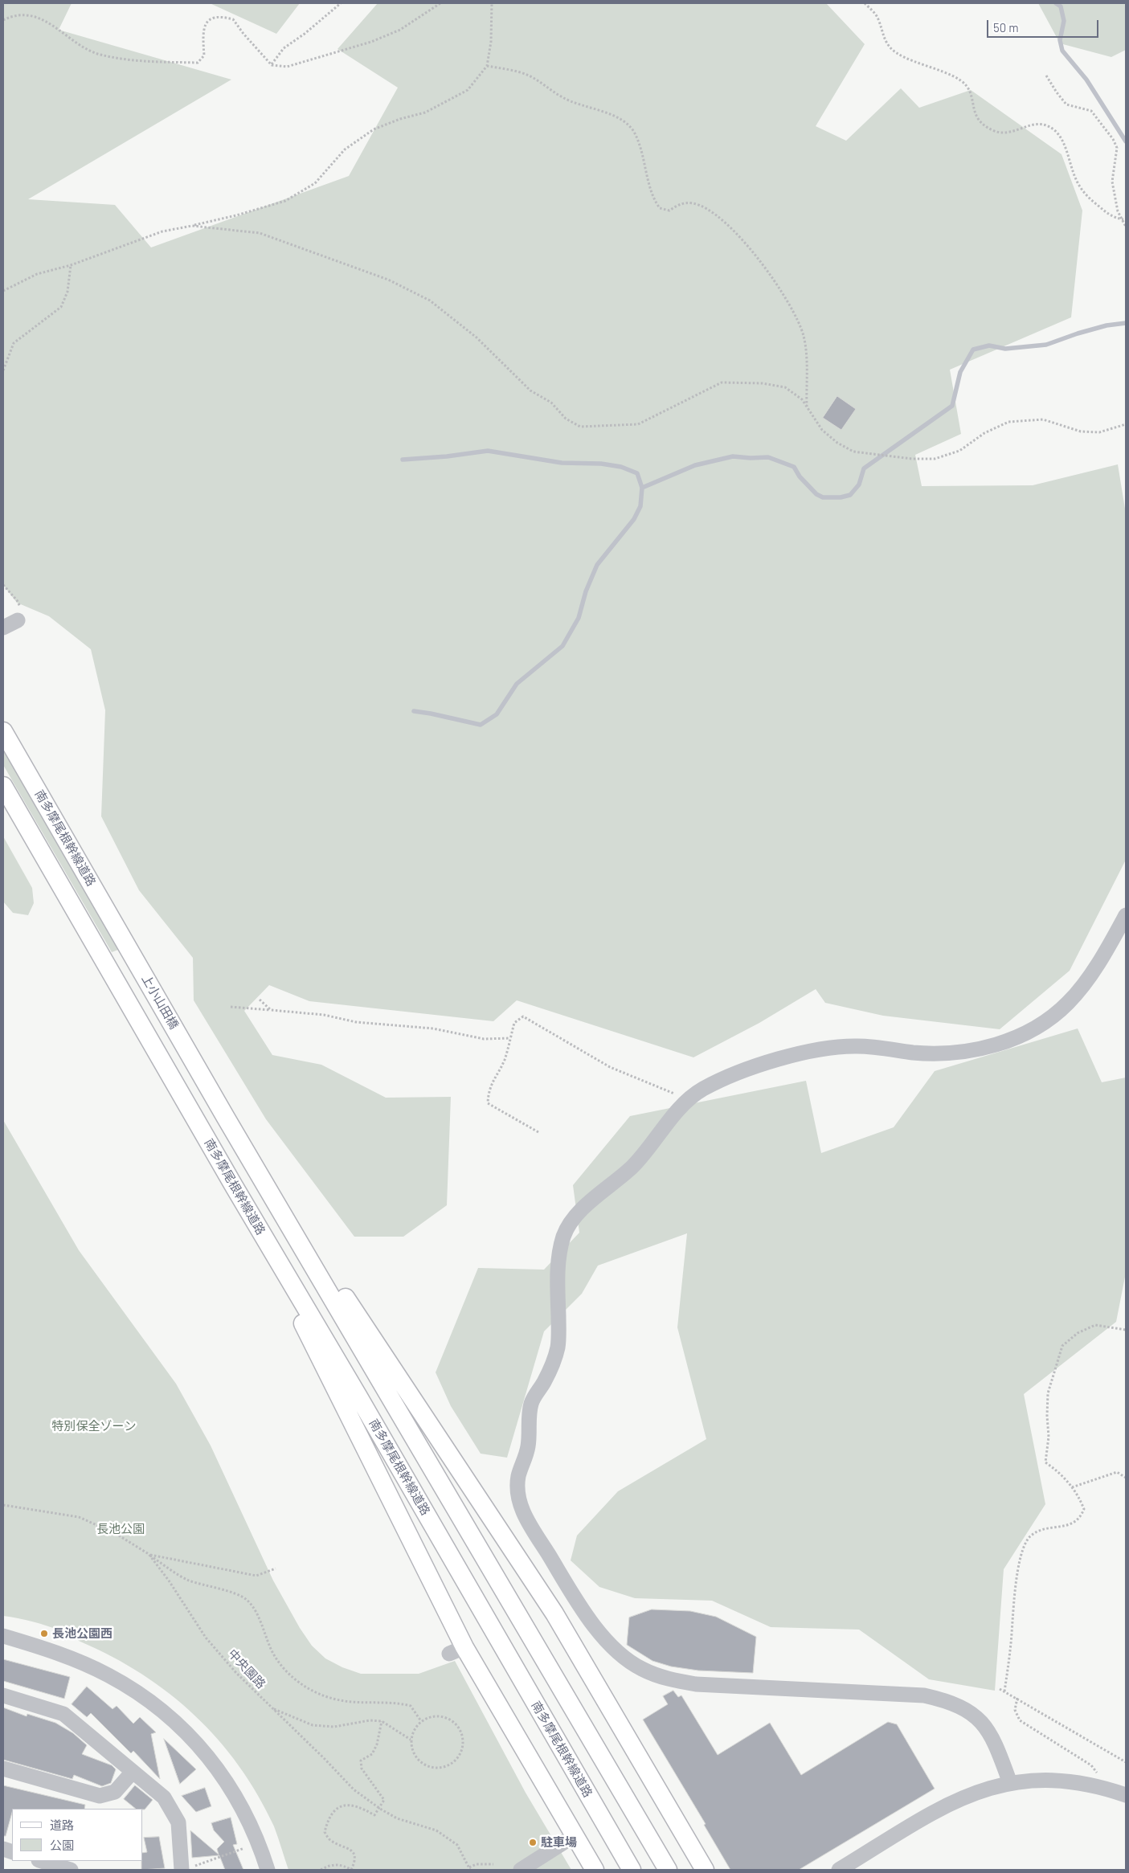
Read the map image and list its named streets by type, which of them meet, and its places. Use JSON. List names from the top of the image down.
{
  "streets": {
    "main road": ["南多摩尾根幹線道路", "上小山田橋"],
    "path": ["中央園路"]
  },
  "crossings": [
    ["南多摩尾根幹線道路", "上小山田橋"]
  ],
  "parks": ["特別保全ゾーン", "長池公園"],
  "places": ["長池公園西", "駐車場"],
  "legend": ["道路", "公園"],
  "scale_bar": "50 m"
}
